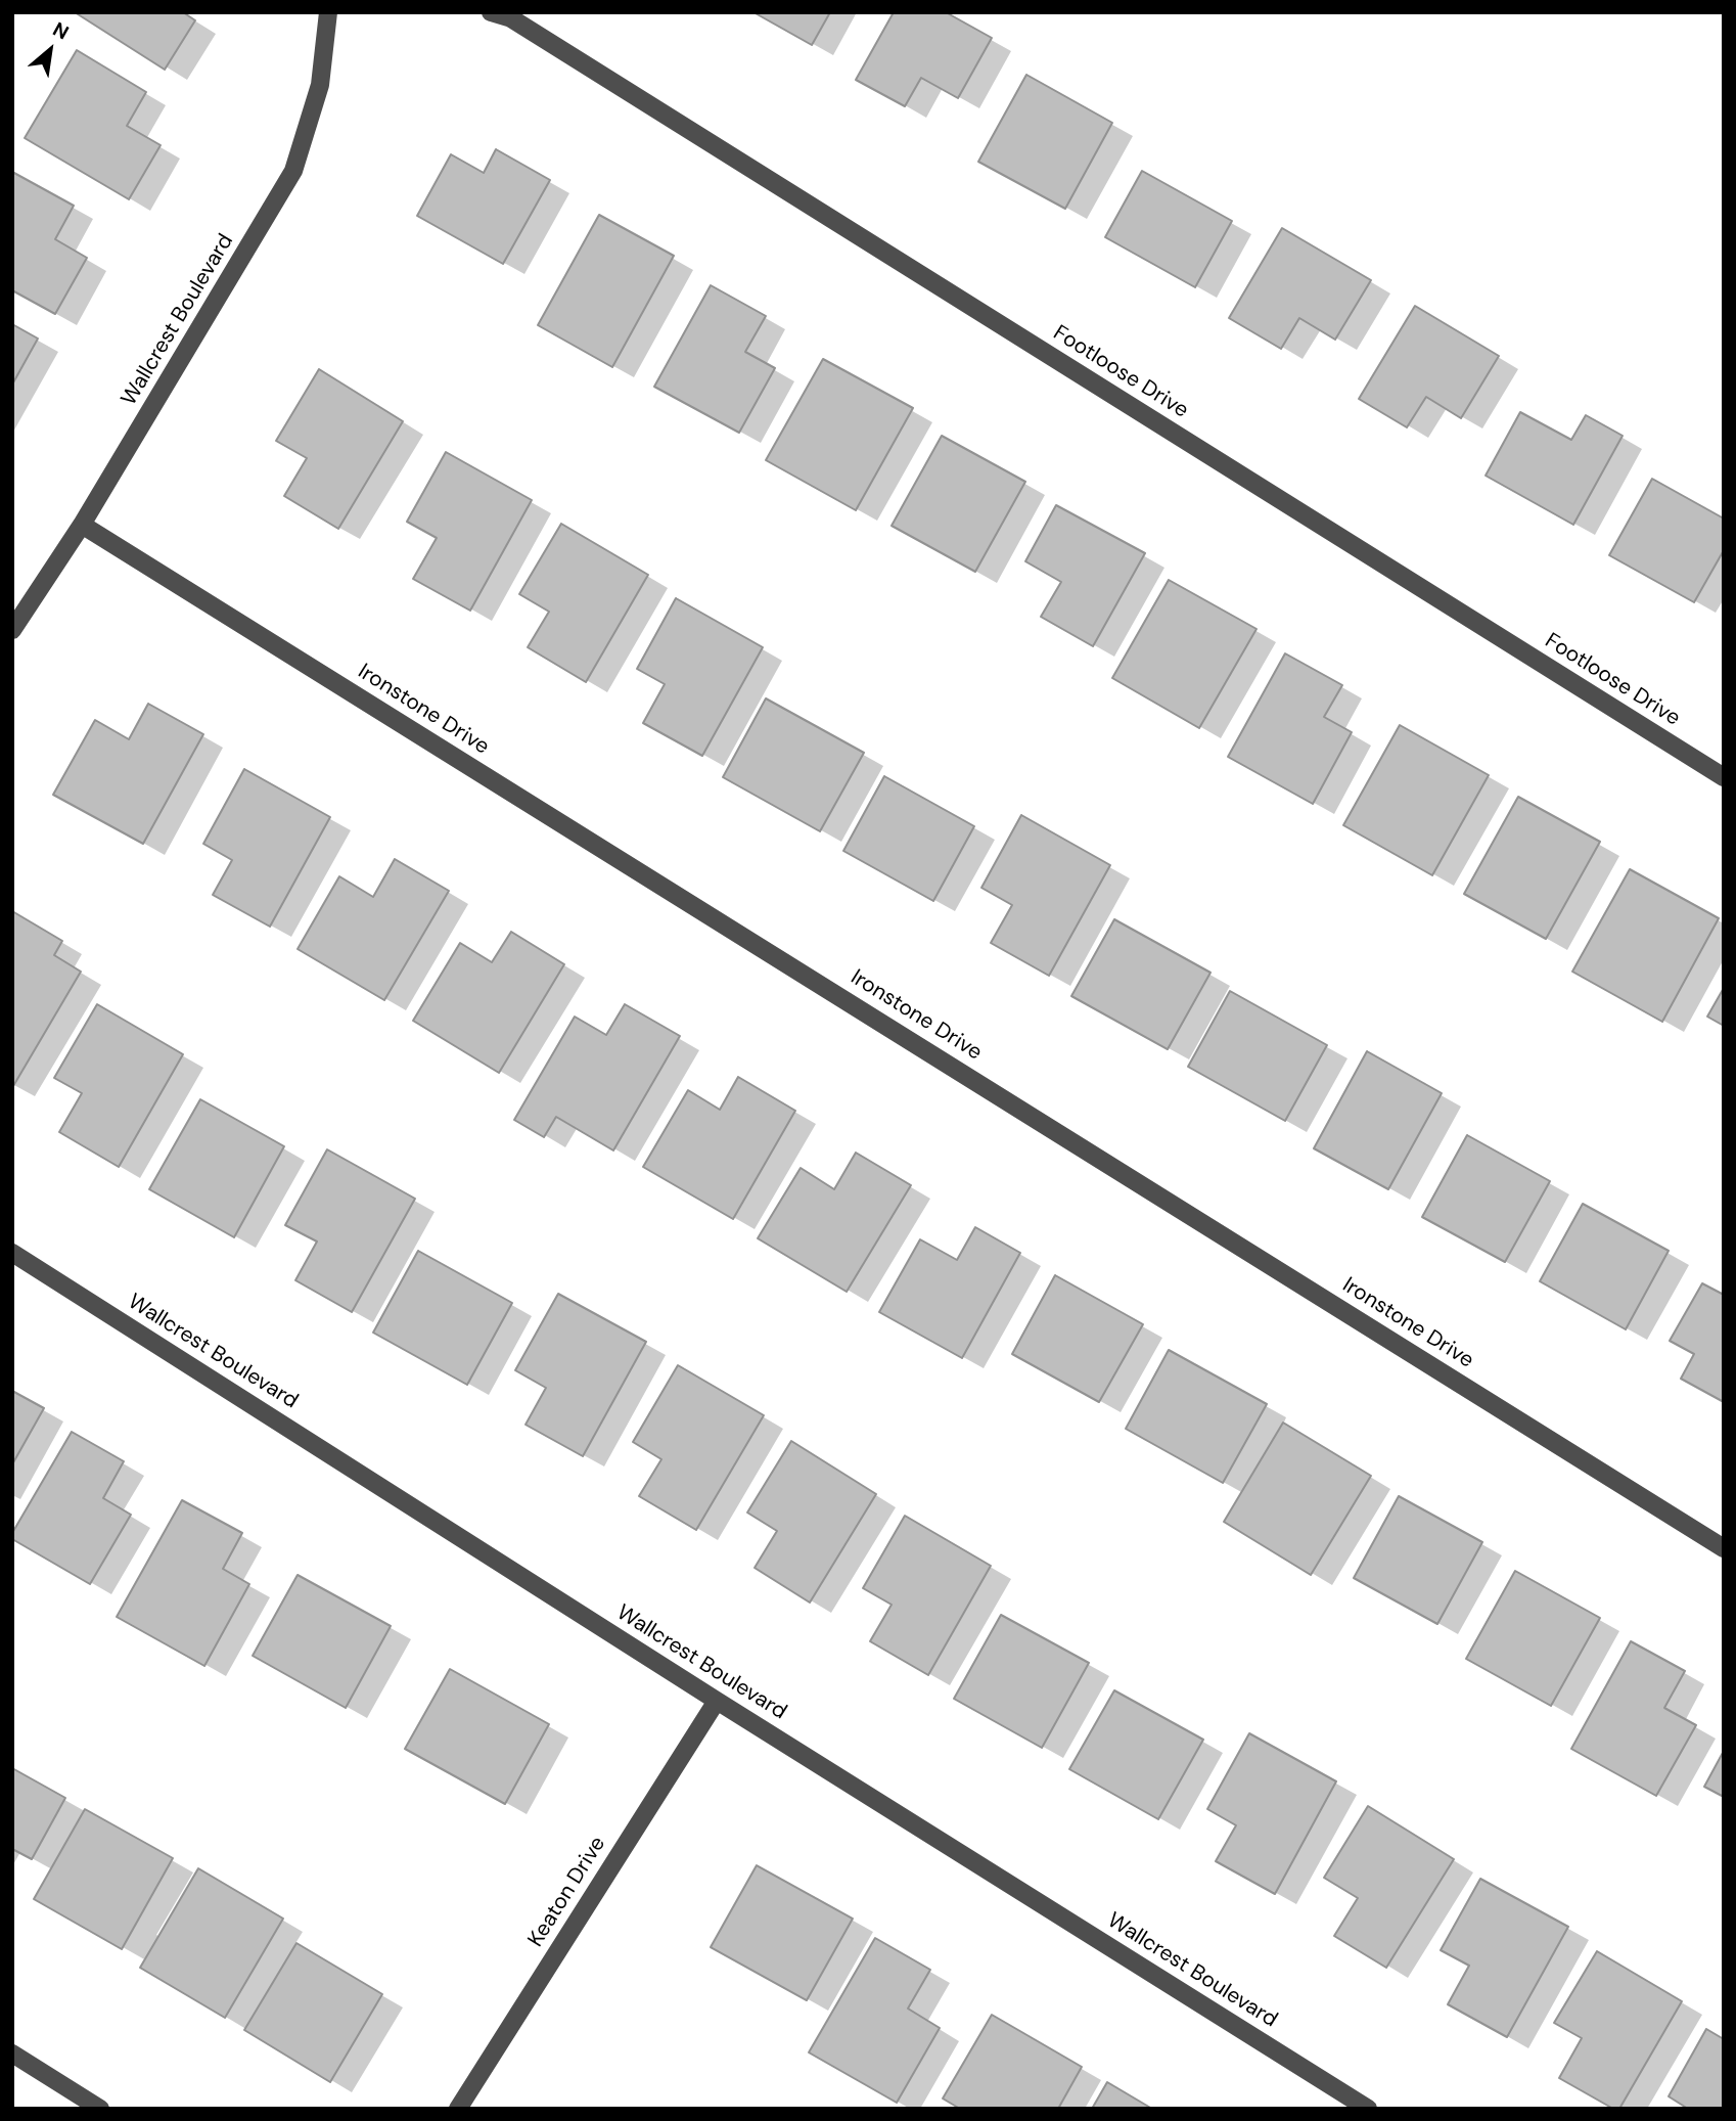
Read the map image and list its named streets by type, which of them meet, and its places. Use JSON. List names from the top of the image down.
{
  "streets": {
    "street": [
      "Wallcrest Boulevard",
      "Footloose Drive",
      "Ironstone Drive",
      "Keaton Drive"
    ]
  },
  "crossings": [
    ["Wallcrest Boulevard", "Ironstone Drive"],
    ["Wallcrest Boulevard", "Keaton Drive"]
  ],
  "north": "top right"
}
